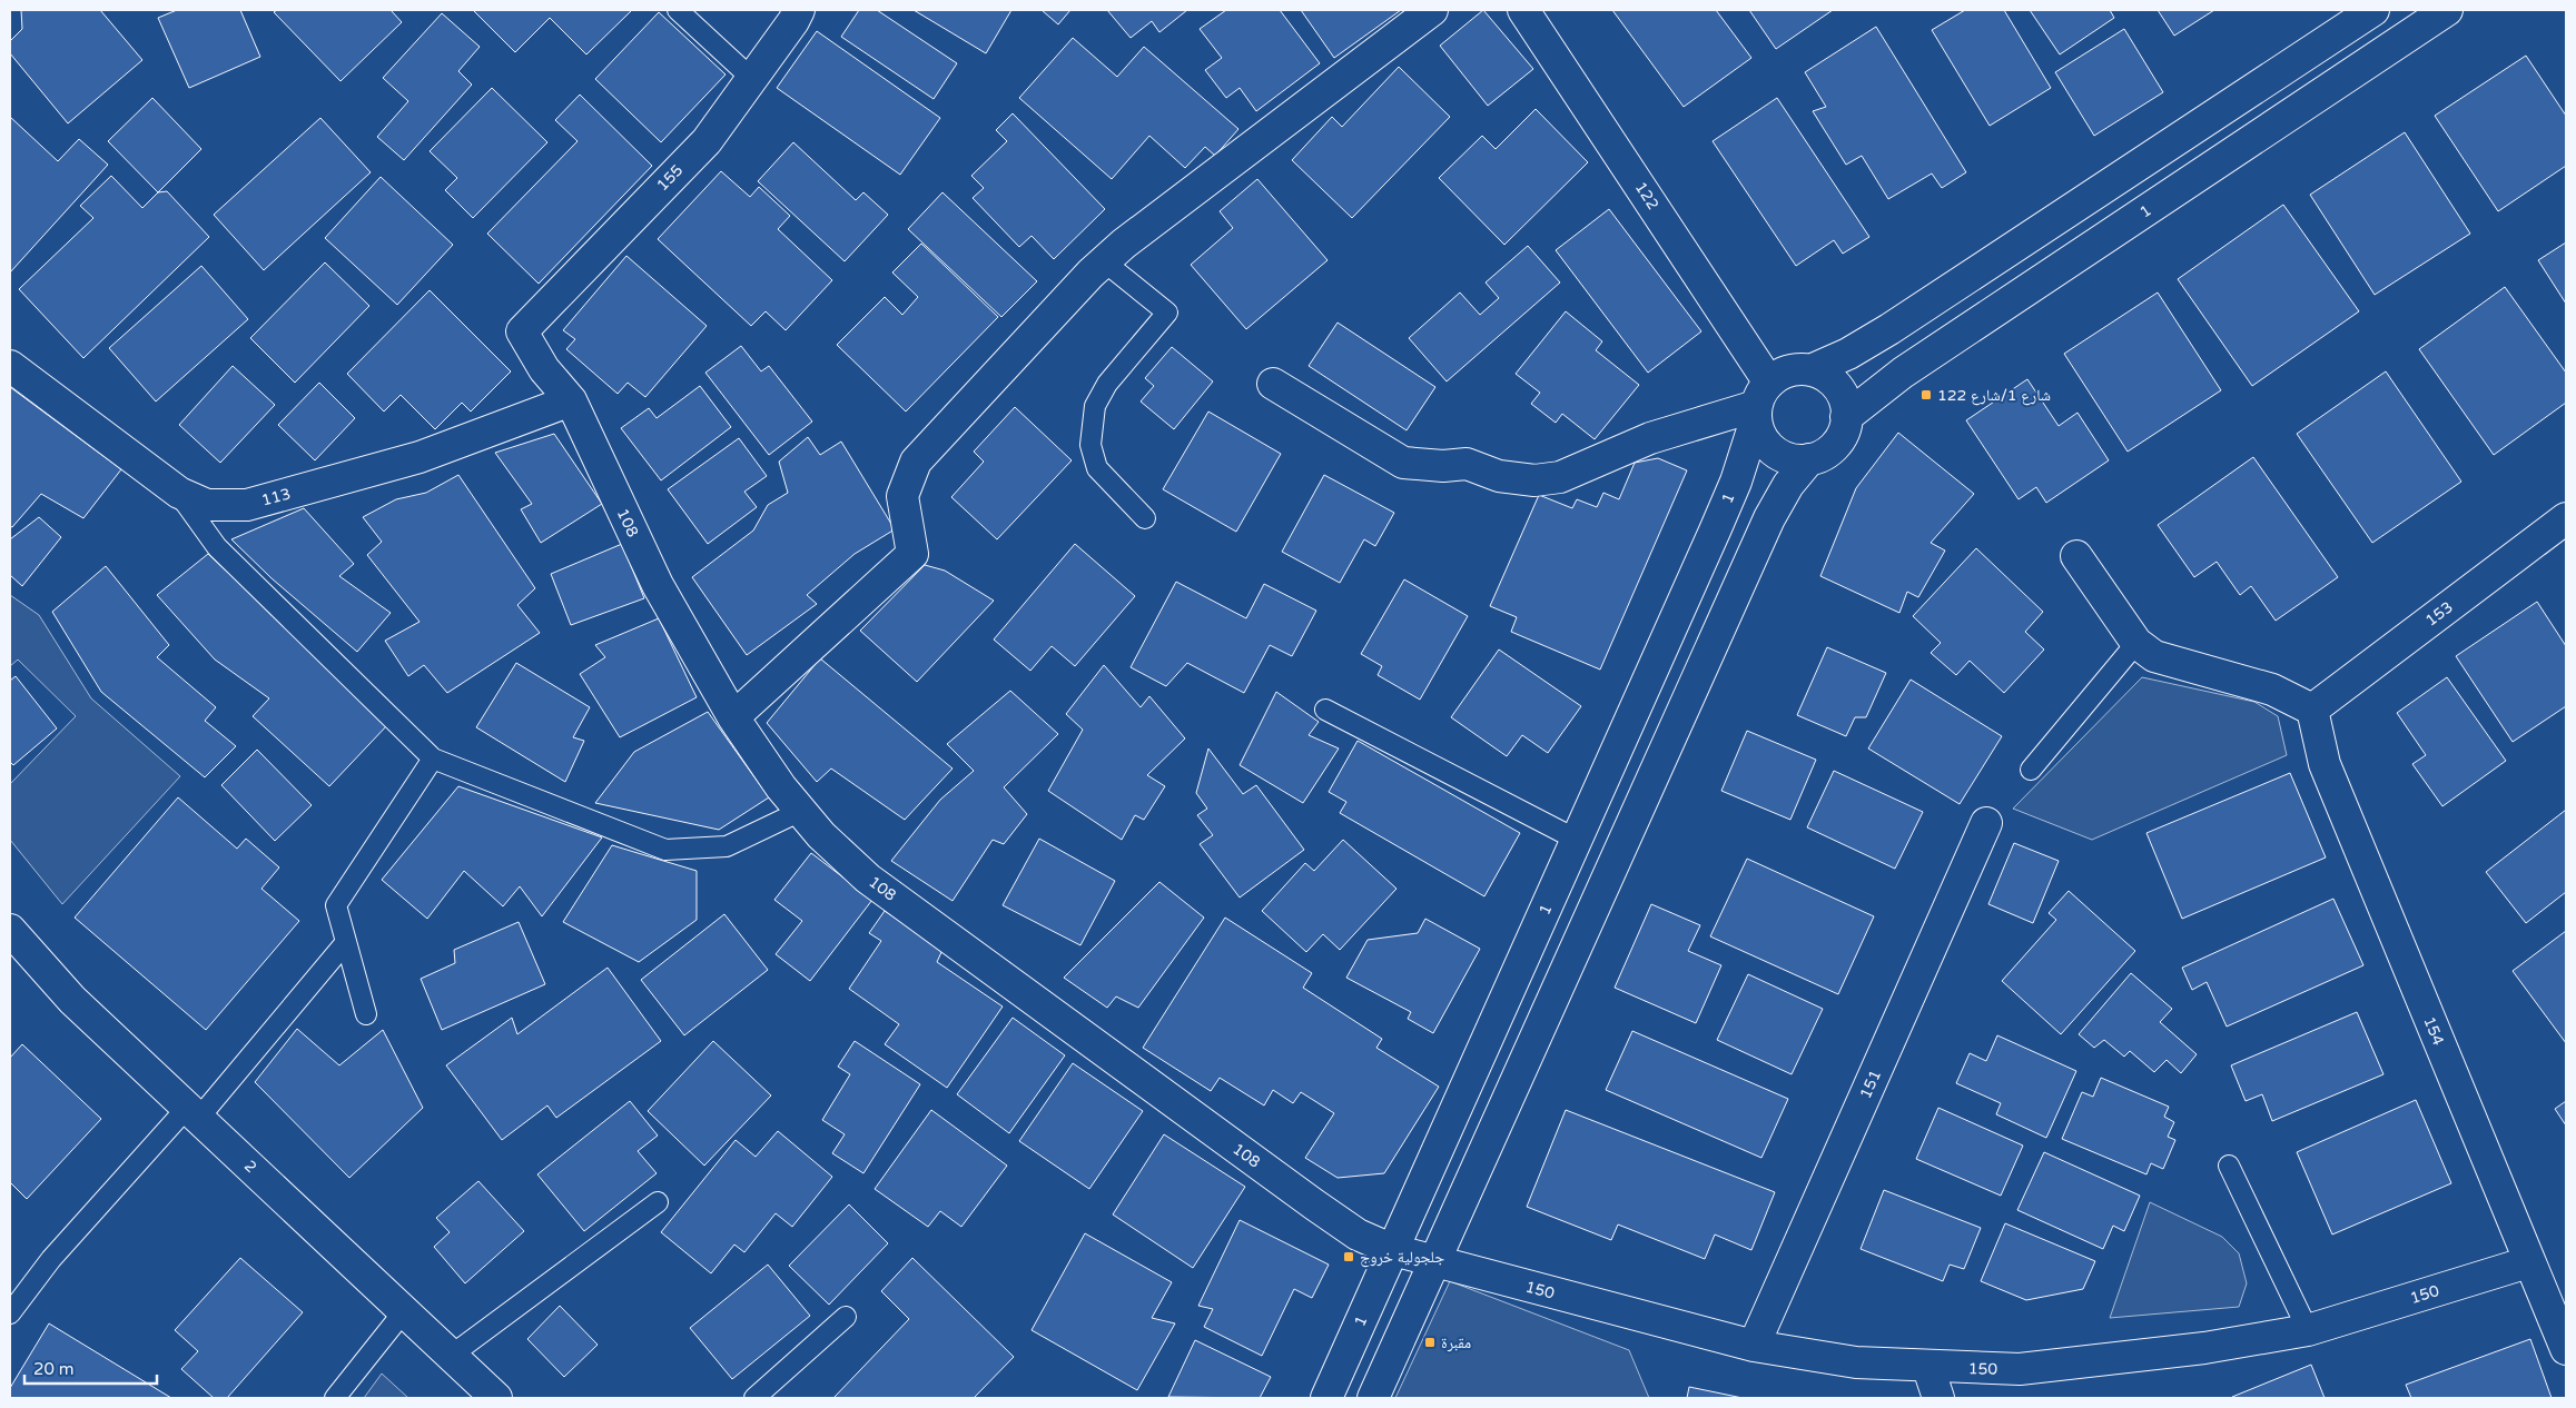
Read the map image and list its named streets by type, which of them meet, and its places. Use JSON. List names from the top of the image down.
{
  "streets": {
    "street": [
      "155",
      "122",
      "1",
      "113",
      "108",
      "153",
      "154",
      "151",
      "2",
      "150"
    ]
  },
  "crossings": [
    ["155", "108"],
    ["122", "1"],
    ["1", "108"],
    ["113", "108"],
    ["108", "150"],
    ["153", "154"],
    ["154", "150"],
    ["151", "150"]
  ],
  "places": {
    "transit": ["شارع 1/شارع 122", "جلجولية خروج", "مقبرة"]
  },
  "scale_bar": "20 m"
}
